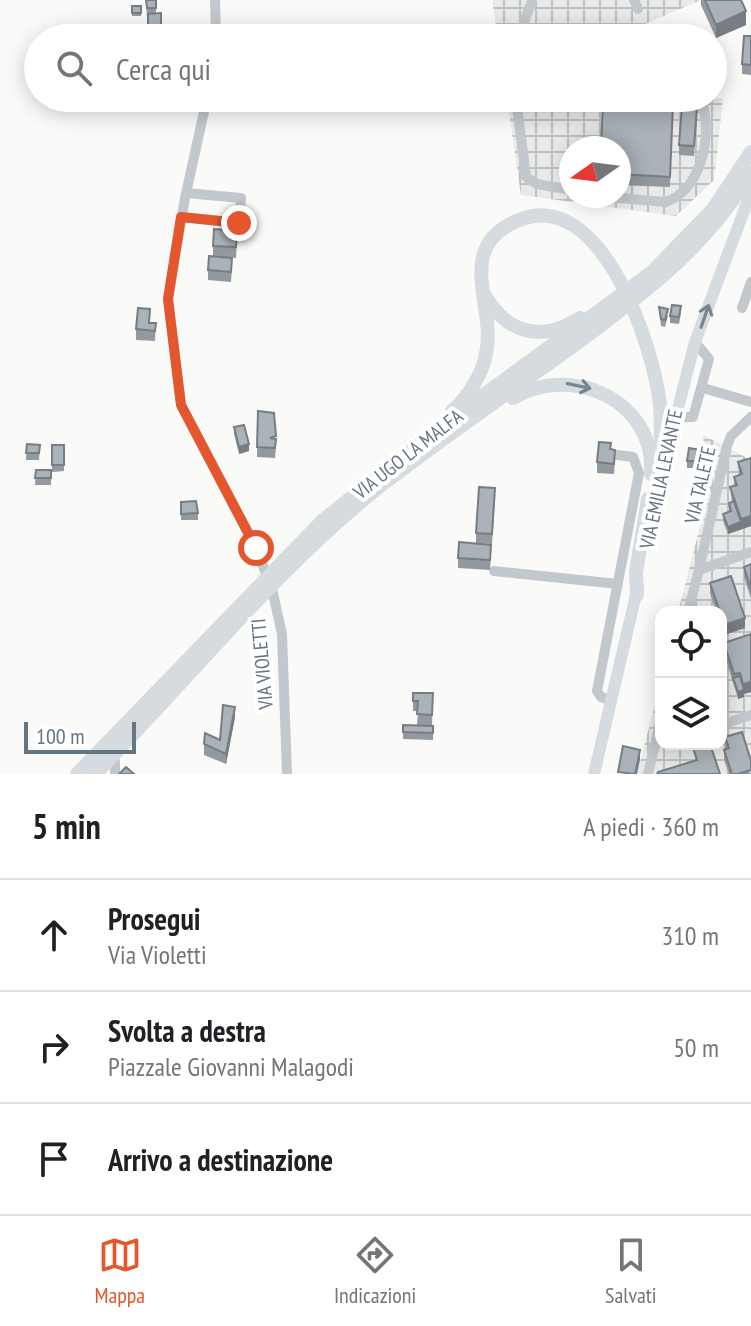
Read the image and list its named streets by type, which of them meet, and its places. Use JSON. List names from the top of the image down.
{
  "streets": {
    "highway": ["VIA UGO LA MALFA"],
    "main road": ["VIA EMILIA LEVANTE"],
    "street": ["VIA TALETE", "VIA VIOLETTI"]
  },
  "scale_bar": "100 m",
  "north": "left",
  "page": {
    "search": "Cerca qui",
    "scale": "100 m",
    "heading": ["5 min", "A piedi · 360 m"],
    "list": [
      ["Prosegui", "Via Violetti", "310 m"],
      ["Svolta a destra", "Piazzale Giovanni Malagodi", "50 m"],
      "Arrivo a destinazione"
    ],
    "nav": ["Mappa", "Indicazioni", "Salvati"]
  }
}
